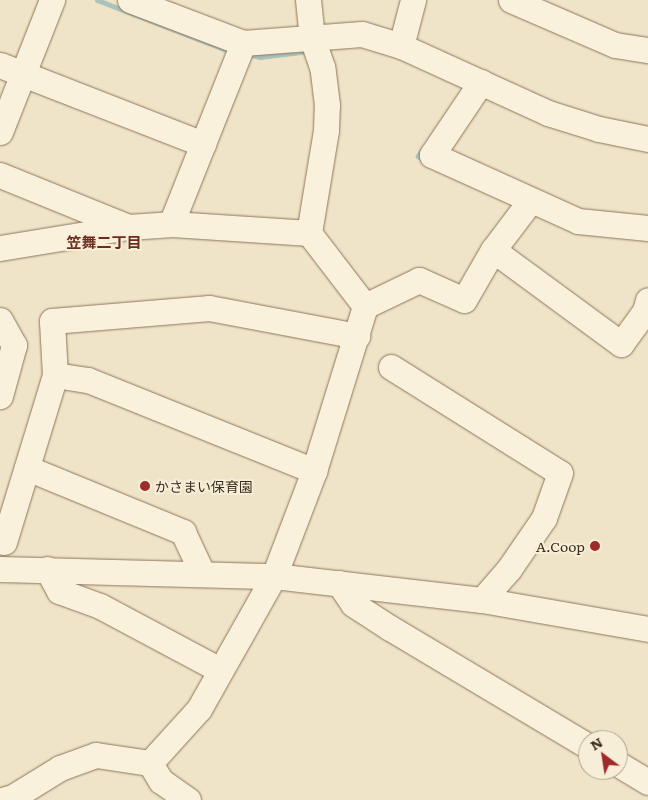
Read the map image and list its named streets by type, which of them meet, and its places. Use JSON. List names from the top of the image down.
{
  "districts": ["笠舞二丁目"],
  "places": ["かさまい保育園", "A.Coop"],
  "north": "top left"
}
